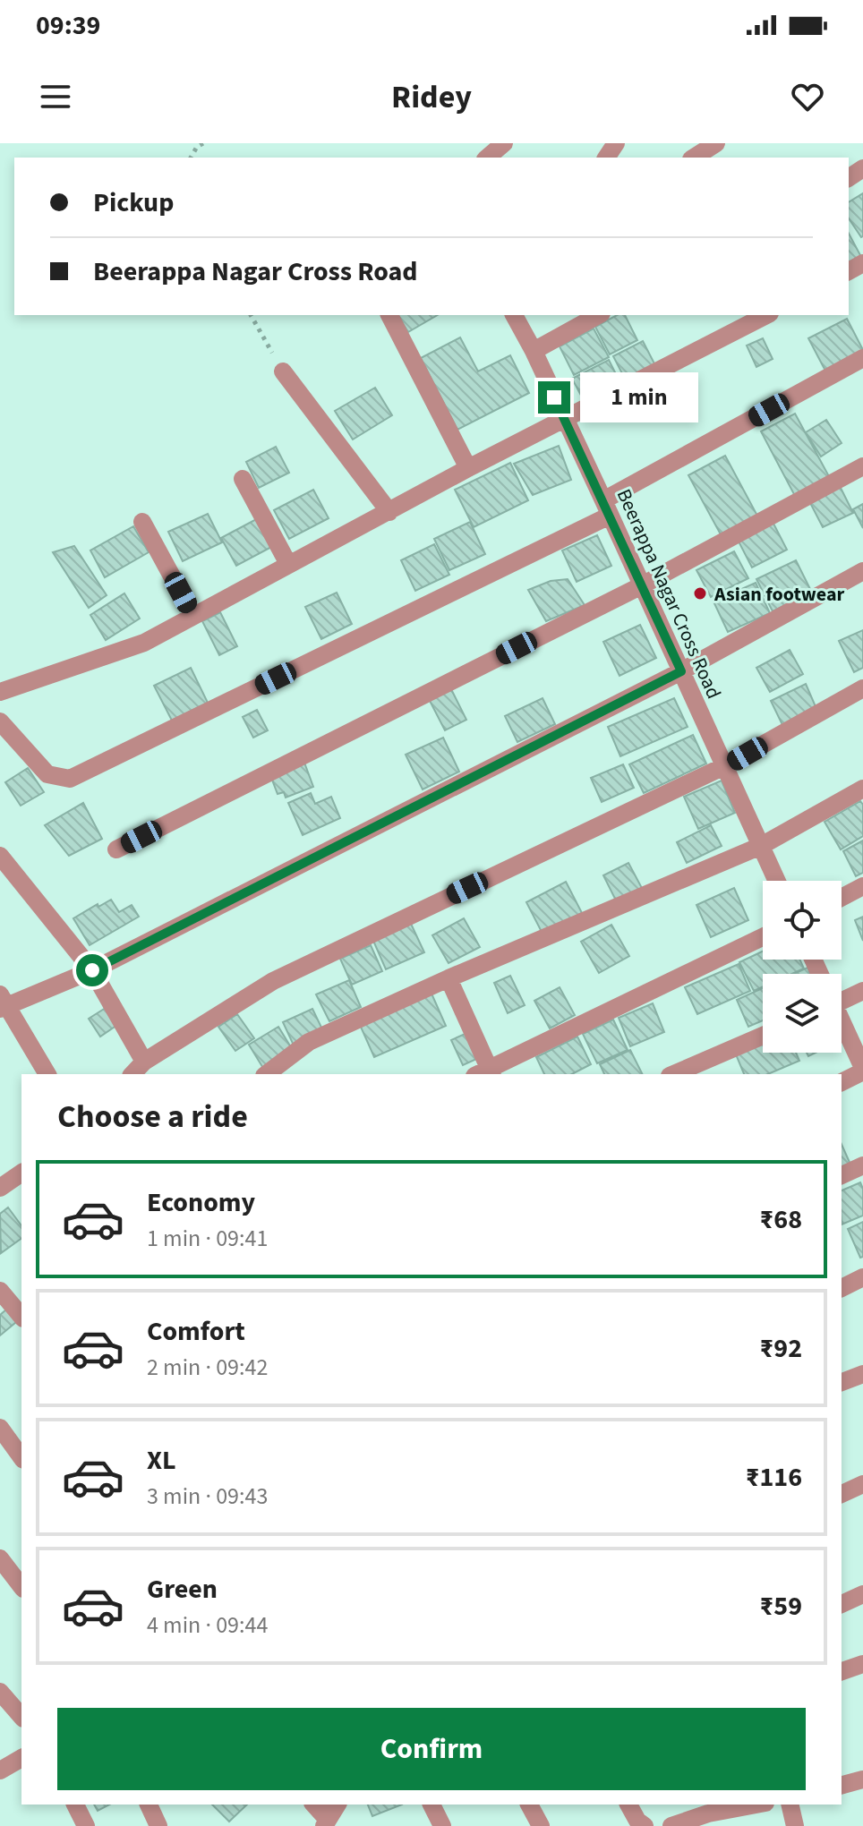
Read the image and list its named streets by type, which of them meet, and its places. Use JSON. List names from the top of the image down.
{
  "streets": {
    "street": ["Beerappa Nagar Cross Road"]
  },
  "places": ["Asian footwear"],
  "page": {
    "status": "09:39",
    "header": "Ridey",
    "banner": ["Pickup", "Beerappa Nagar Cross Road"],
    "bubble": "1 min",
    "heading": "Choose a ride",
    "list": [
      {
        "name": "Economy",
        "note": "1 min · 09:41",
        "value": "₹68"
      },
      {
        "name": "Comfort",
        "note": "2 min · 09:42",
        "value": "₹92"
      },
      {
        "name": "XL",
        "note": "3 min · 09:43",
        "value": "₹116"
      },
      {
        "name": "Green",
        "note": "4 min · 09:44",
        "value": "₹59"
      }
    ],
    "buttons": "Confirm"
  }
}
